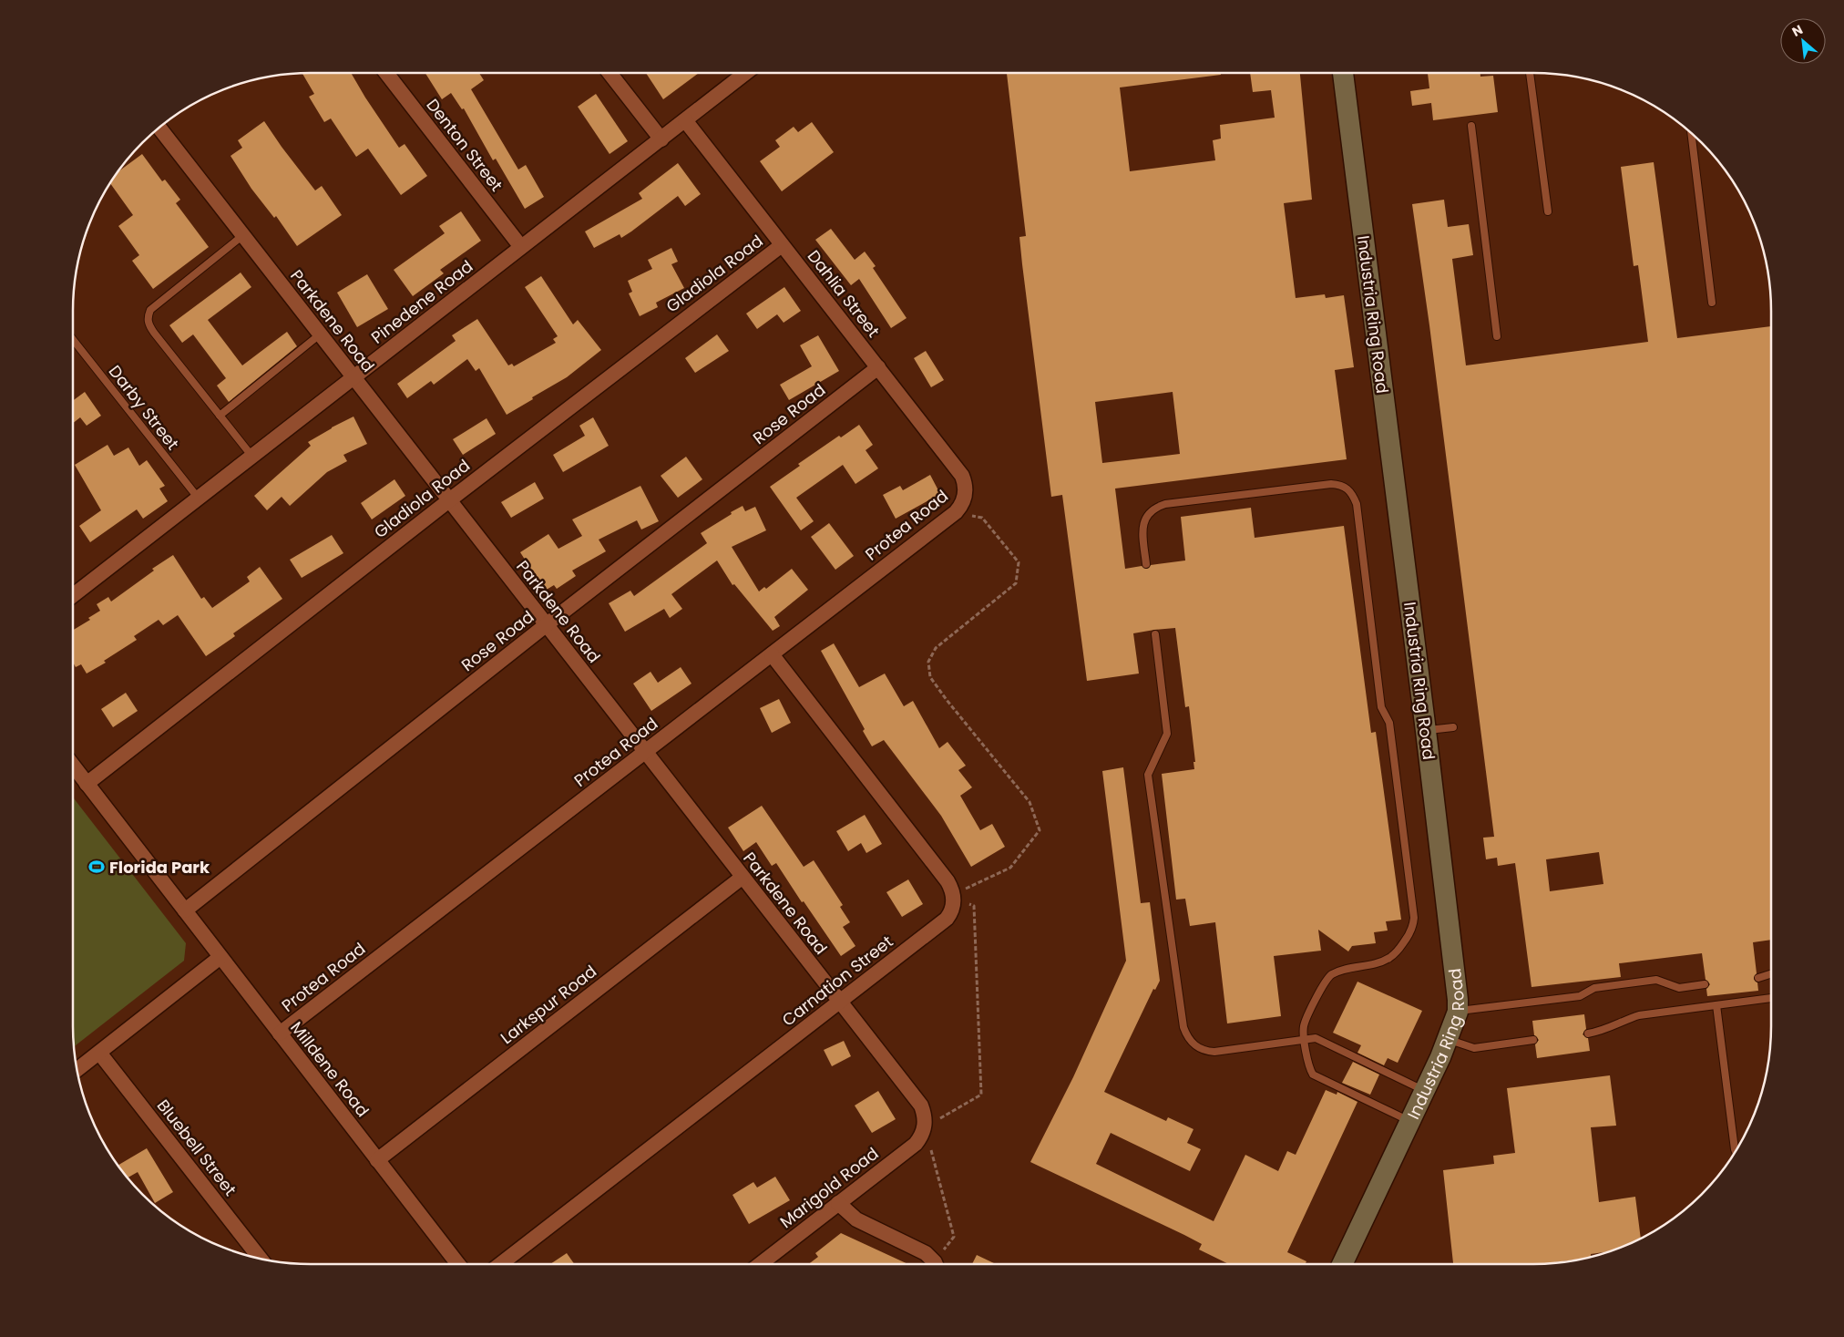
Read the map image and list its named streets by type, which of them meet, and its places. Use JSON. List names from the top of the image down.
{
  "streets": {
    "street": [
      "Denton Street",
      "Gladiola Road",
      "Dahlia Street",
      "Pinedene Road",
      "Industria Ring Road",
      "Parkdene Road",
      "Rose Road",
      "Protea Road",
      "Carnation Street",
      "Larkspur Road",
      "Milldene Road",
      "Bluebell Street",
      "Marigold Road"
    ],
    "lane": ["Darby Street"]
  },
  "crossings": [
    ["Denton Street", "Pinedene Road"],
    ["Gladiola Road", "Dahlia Street"],
    ["Gladiola Road", "Parkdene Road"],
    ["Gladiola Road", "Milldene Road"],
    ["Dahlia Street", "Pinedene Road"],
    ["Dahlia Street", "Rose Road"],
    ["Dahlia Street", "Protea Road"],
    ["Pinedene Road", "Parkdene Road"],
    ["Pinedene Road", "Darby Street"],
    ["Parkdene Road", "Rose Road"],
    ["Parkdene Road", "Protea Road"],
    ["Parkdene Road", "Carnation Street"],
    ["Parkdene Road", "Larkspur Road"],
    ["Parkdene Road", "Marigold Road"],
    ["Rose Road", "Milldene Road"],
    ["Protea Road", "Milldene Road"],
    ["Larkspur Road", "Milldene Road"]
  ],
  "places": {
    "sports": ["Florida Park"]
  },
  "north": "top left"
}
